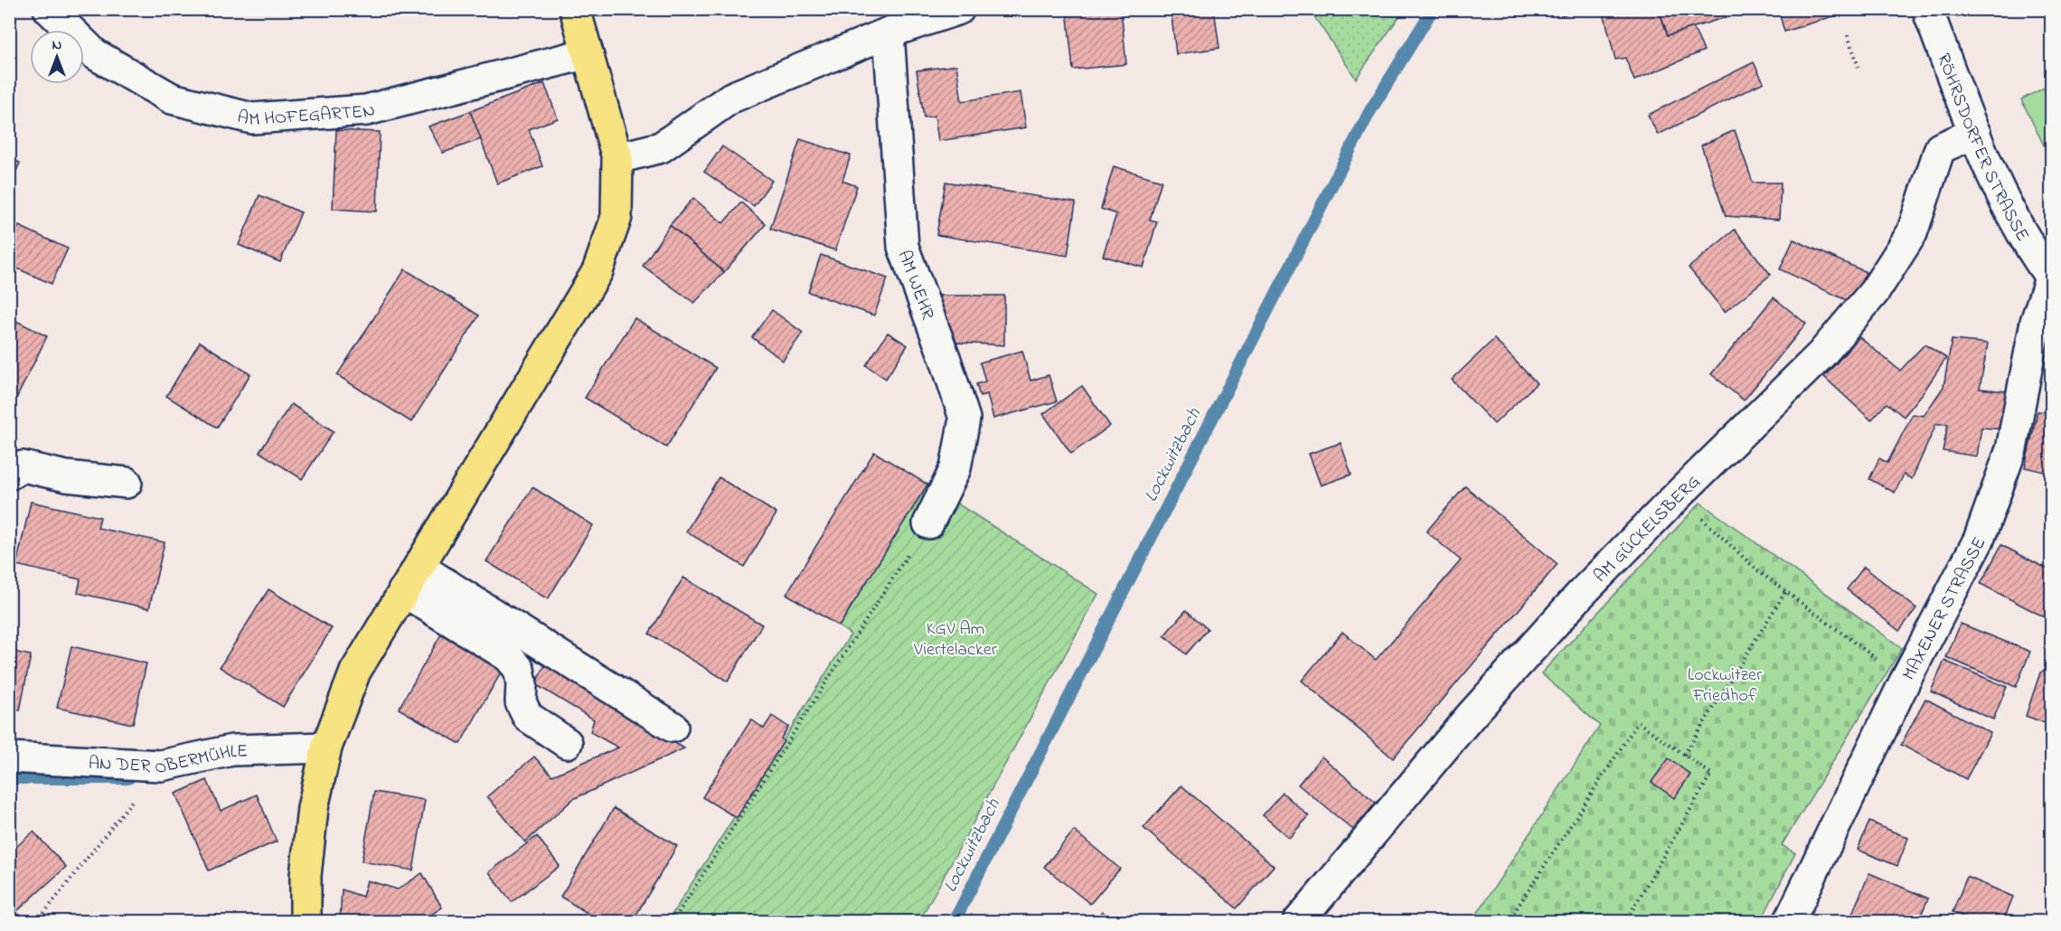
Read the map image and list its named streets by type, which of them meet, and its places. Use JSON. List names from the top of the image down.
{
  "streets": {
    "street": [
      "AM HOFEGARTEN",
      "RÖHRSDORFER STRASSE",
      "AM WEHR",
      "AM GÜCKELSBERG",
      "MAXENER STRASSE",
      "AN DER OBERMÜHLE"
    ]
  },
  "crossings": [
    ["RÖHRSDORFER STRASSE", "AM GÜCKELSBERG"],
    ["RÖHRSDORFER STRASSE", "MAXENER STRASSE"]
  ],
  "water": ["Lockwitzbach"],
  "parks": ["KGV Am Viertelacker", "Lockwitzer Friedhof"],
  "north": "top"
}
